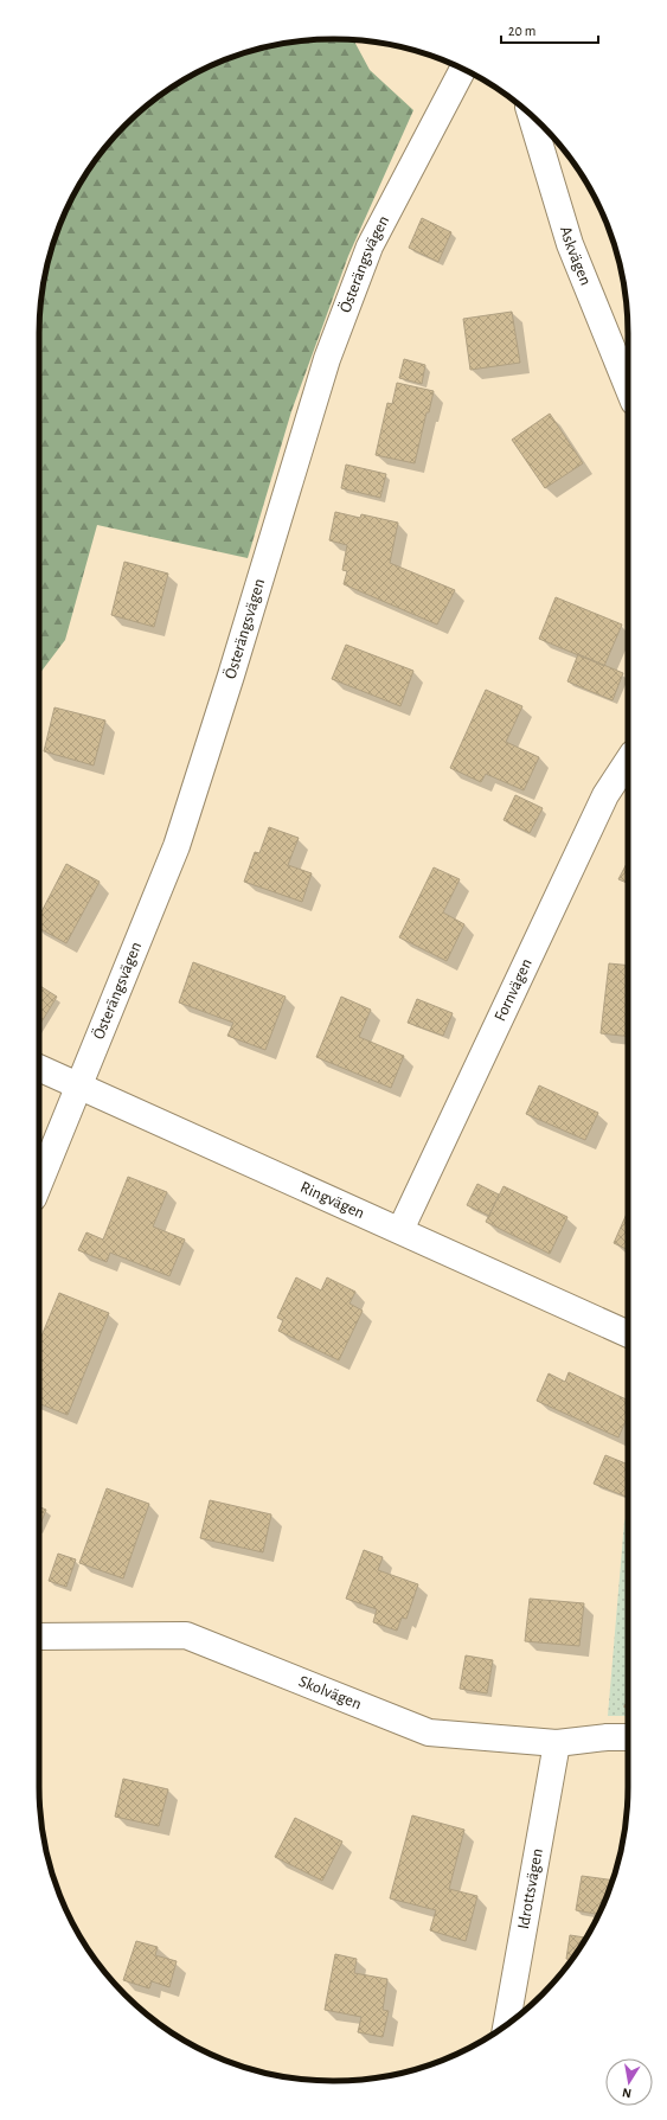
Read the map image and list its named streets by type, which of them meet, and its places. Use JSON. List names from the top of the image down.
{
  "streets": {
    "street": [
      "Askvägen",
      "Österängsvägen",
      "Fornvägen",
      "Ringvägen",
      "Skolvägen",
      "Idrottsvägen"
    ]
  },
  "crossings": [
    ["Österängsvägen", "Ringvägen"],
    ["Fornvägen", "Ringvägen"],
    ["Skolvägen", "Idrottsvägen"]
  ],
  "scale_bar": "20 m",
  "north": "bottom"
}
